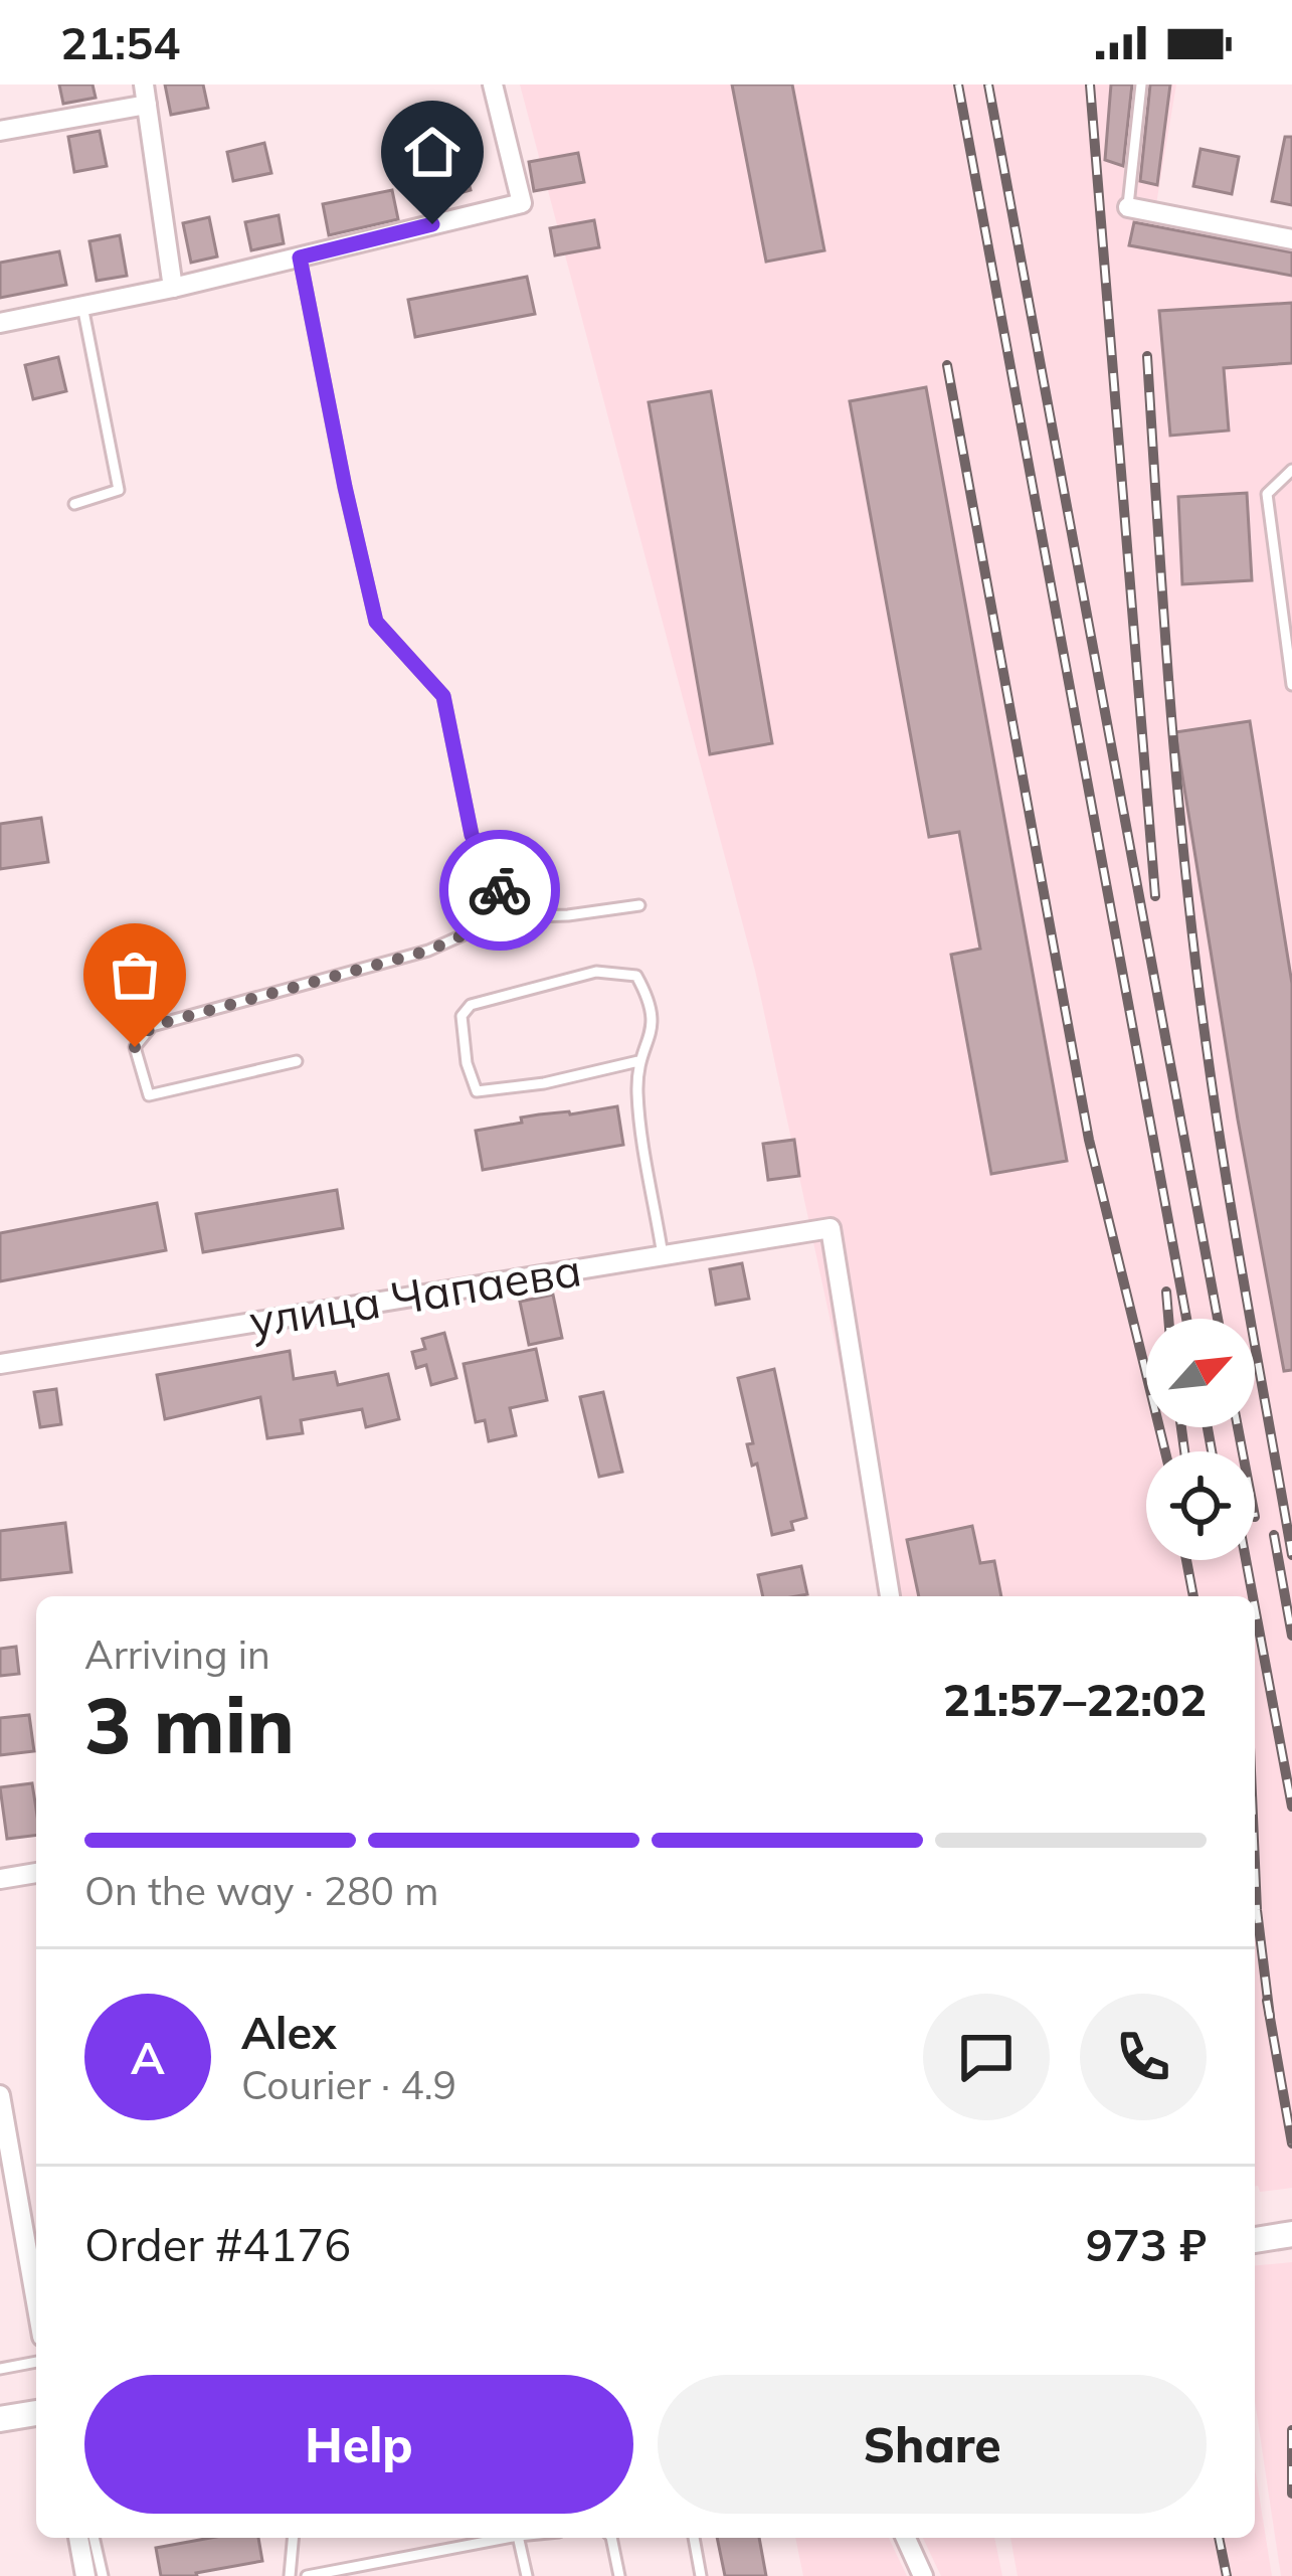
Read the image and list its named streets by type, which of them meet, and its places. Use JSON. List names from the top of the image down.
{
  "streets": {
    "street": ["улица Чапаева"]
  },
  "north": "top right",
  "page": {
    "status": "21:54",
    "heading": ["3 min", "Arriving in", "21:57–22:02"],
    "panel": [
      "Alex",
      "Courier · 4.9",
      "Order #4176",
      "973 ₽"
    ],
    "bar": "On the way · 280 m",
    "round": "A",
    "buttons": ["Help", "Share"]
  }
}
